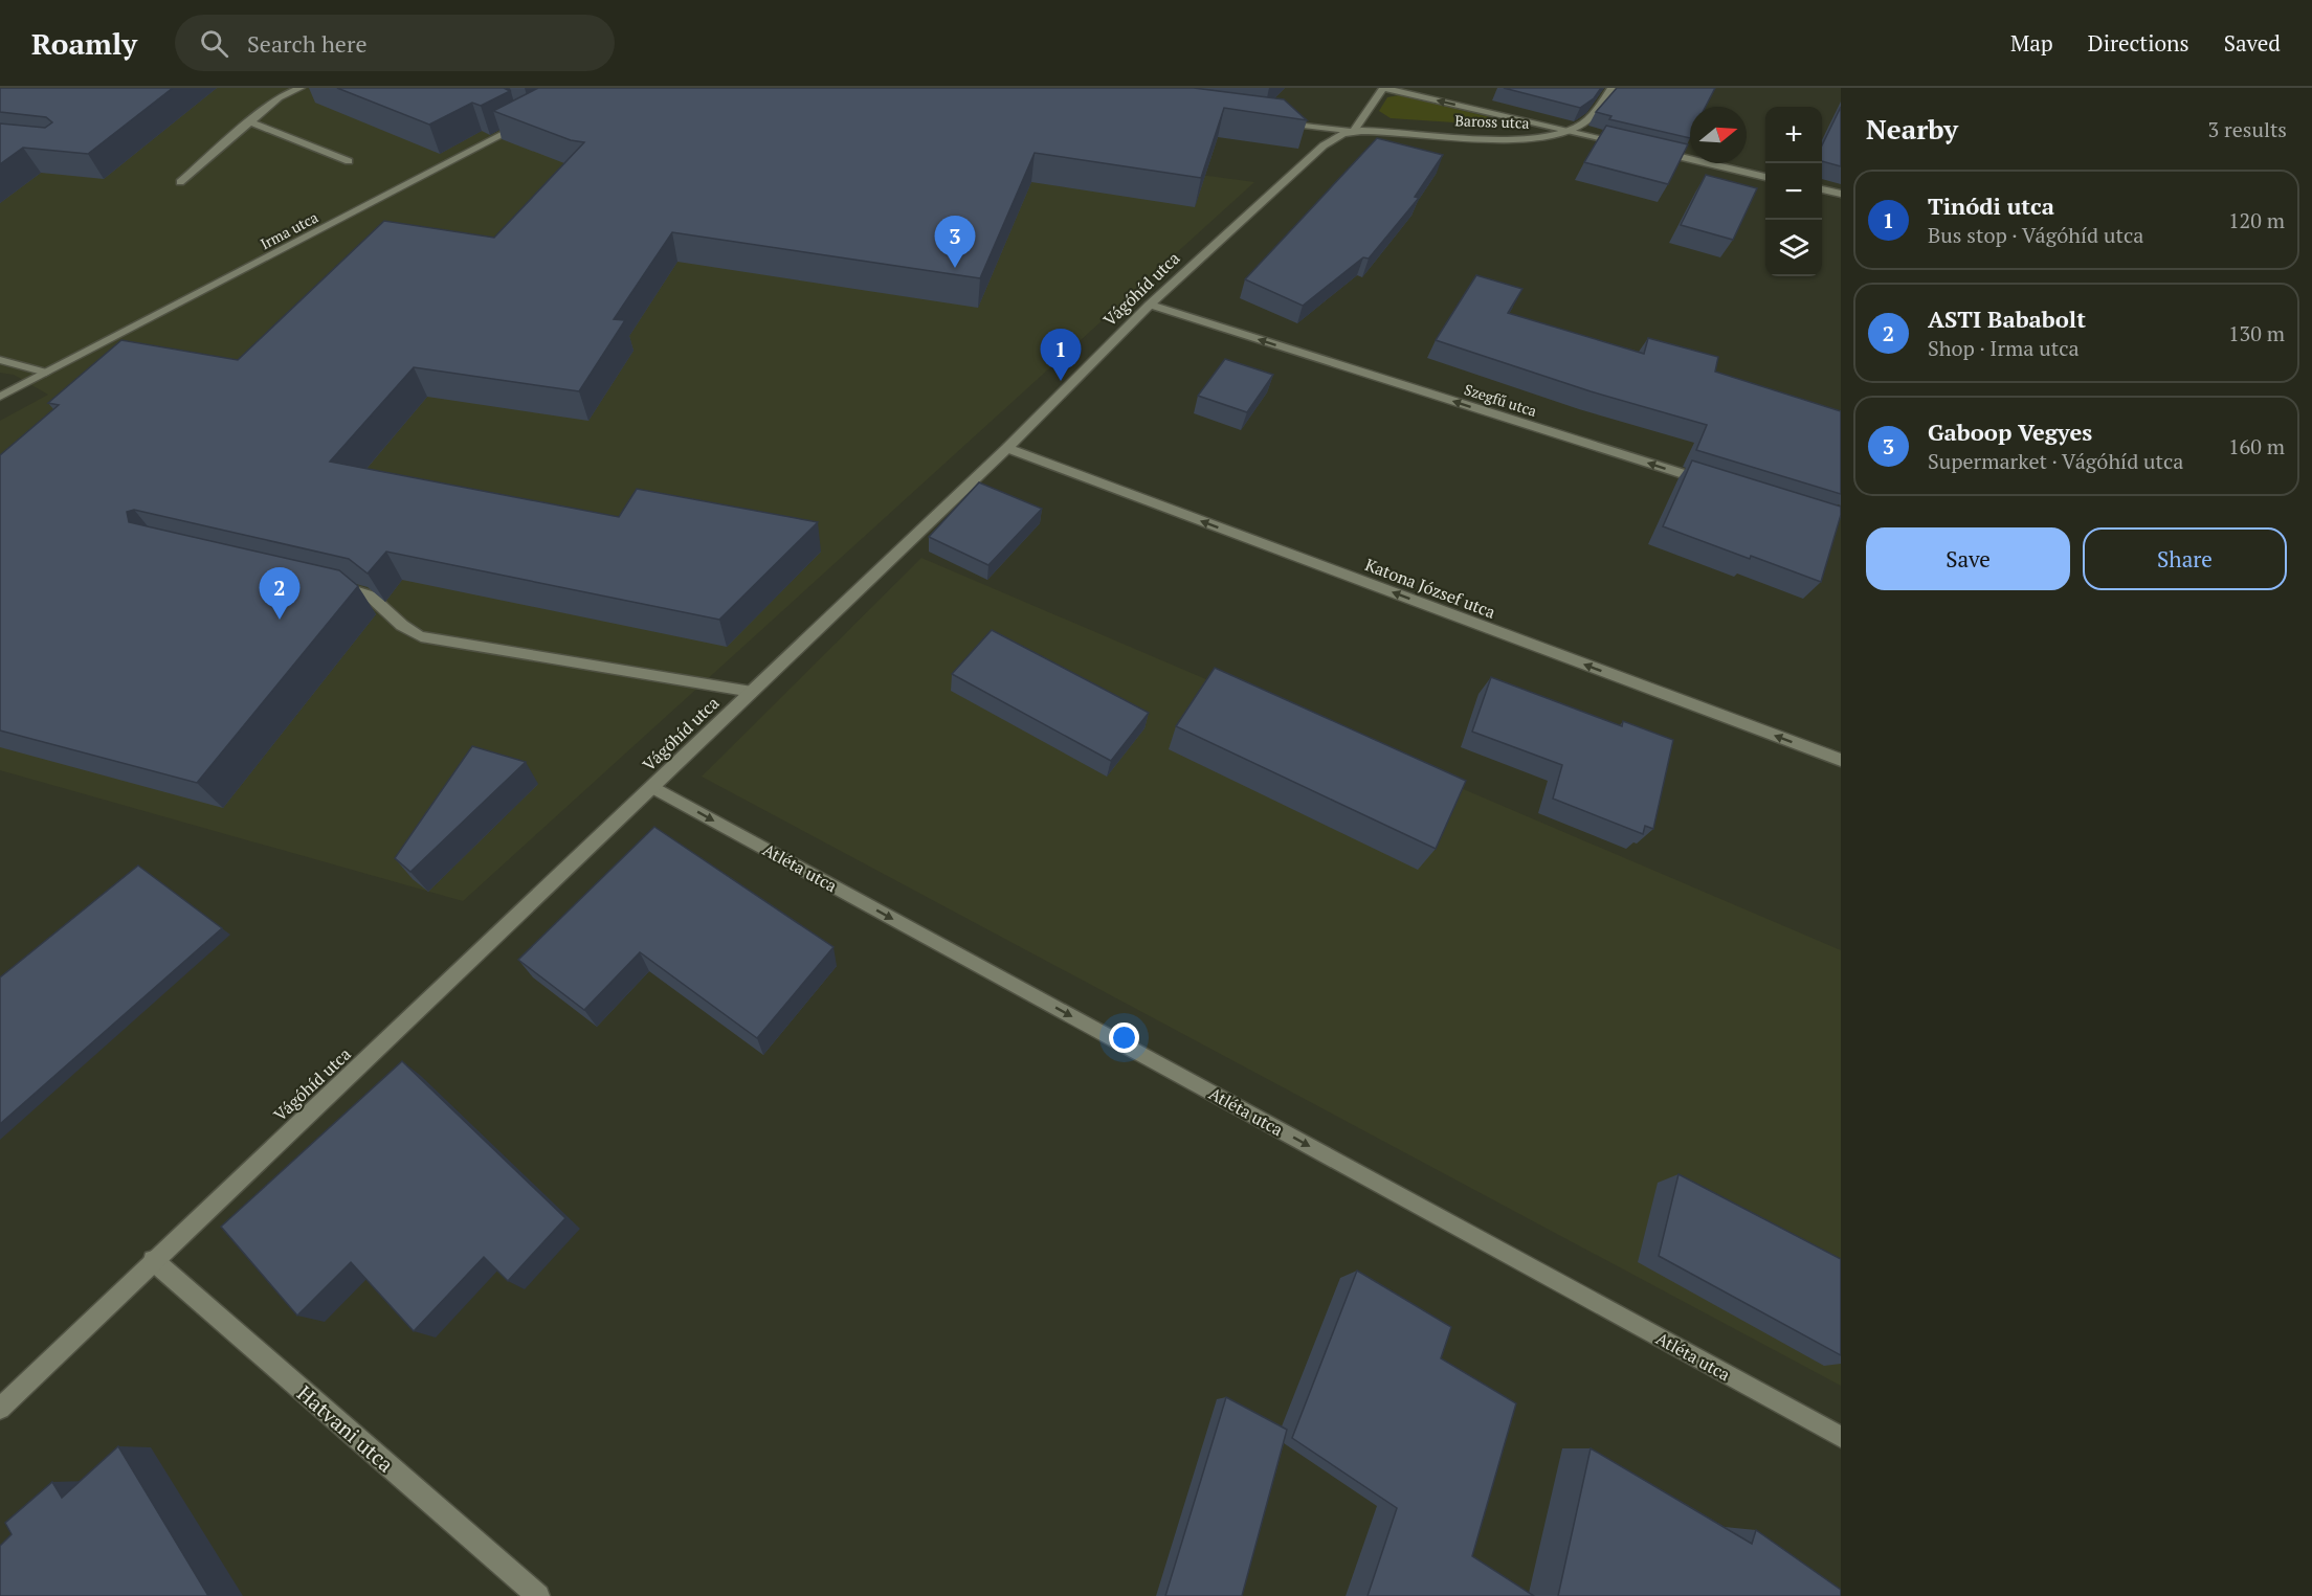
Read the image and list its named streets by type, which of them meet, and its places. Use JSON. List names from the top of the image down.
{
  "streets": {
    "street": [
      "Baross utca",
      "Irma utca",
      "Vágóhíd utca",
      "Szegfű utca",
      "Katona József utca",
      "Atléta utca",
      "Hatvani utca"
    ]
  },
  "crossings": [
    ["Baross utca", "Vágóhíd utca"],
    ["Vágóhíd utca", "Szegfű utca"],
    ["Vágóhíd utca", "Katona József utca"],
    ["Vágóhíd utca", "Atléta utca"],
    ["Vágóhíd utca", "Hatvani utca"]
  ],
  "one_way": ["Szegfű utca", "Katona József utca", "Atléta utca"],
  "north": "right",
  "page": {
    "header": "Roamly",
    "search": "Search here",
    "nav": ["Map", "Directions", "Saved"],
    "heading": ["Nearby", "3 results"],
    "map_buttons": ["+", "−"],
    "list": [
      {
        "mark": "1",
        "name": "Tinódi utca",
        "note": "Bus stop · Vágóhíd utca",
        "value": "120 m"
      },
      {
        "mark": "2",
        "name": "ASTI Bababolt",
        "note": "Shop · Irma utca",
        "value": "130 m"
      },
      {
        "mark": "3",
        "name": "Gaboop Vegyes",
        "note": "Supermarket · Vágóhíd utca",
        "value": "160 m"
      }
    ],
    "pins": ["3", "1", "2"],
    "buttons": ["Save", "Share"]
  }
}
